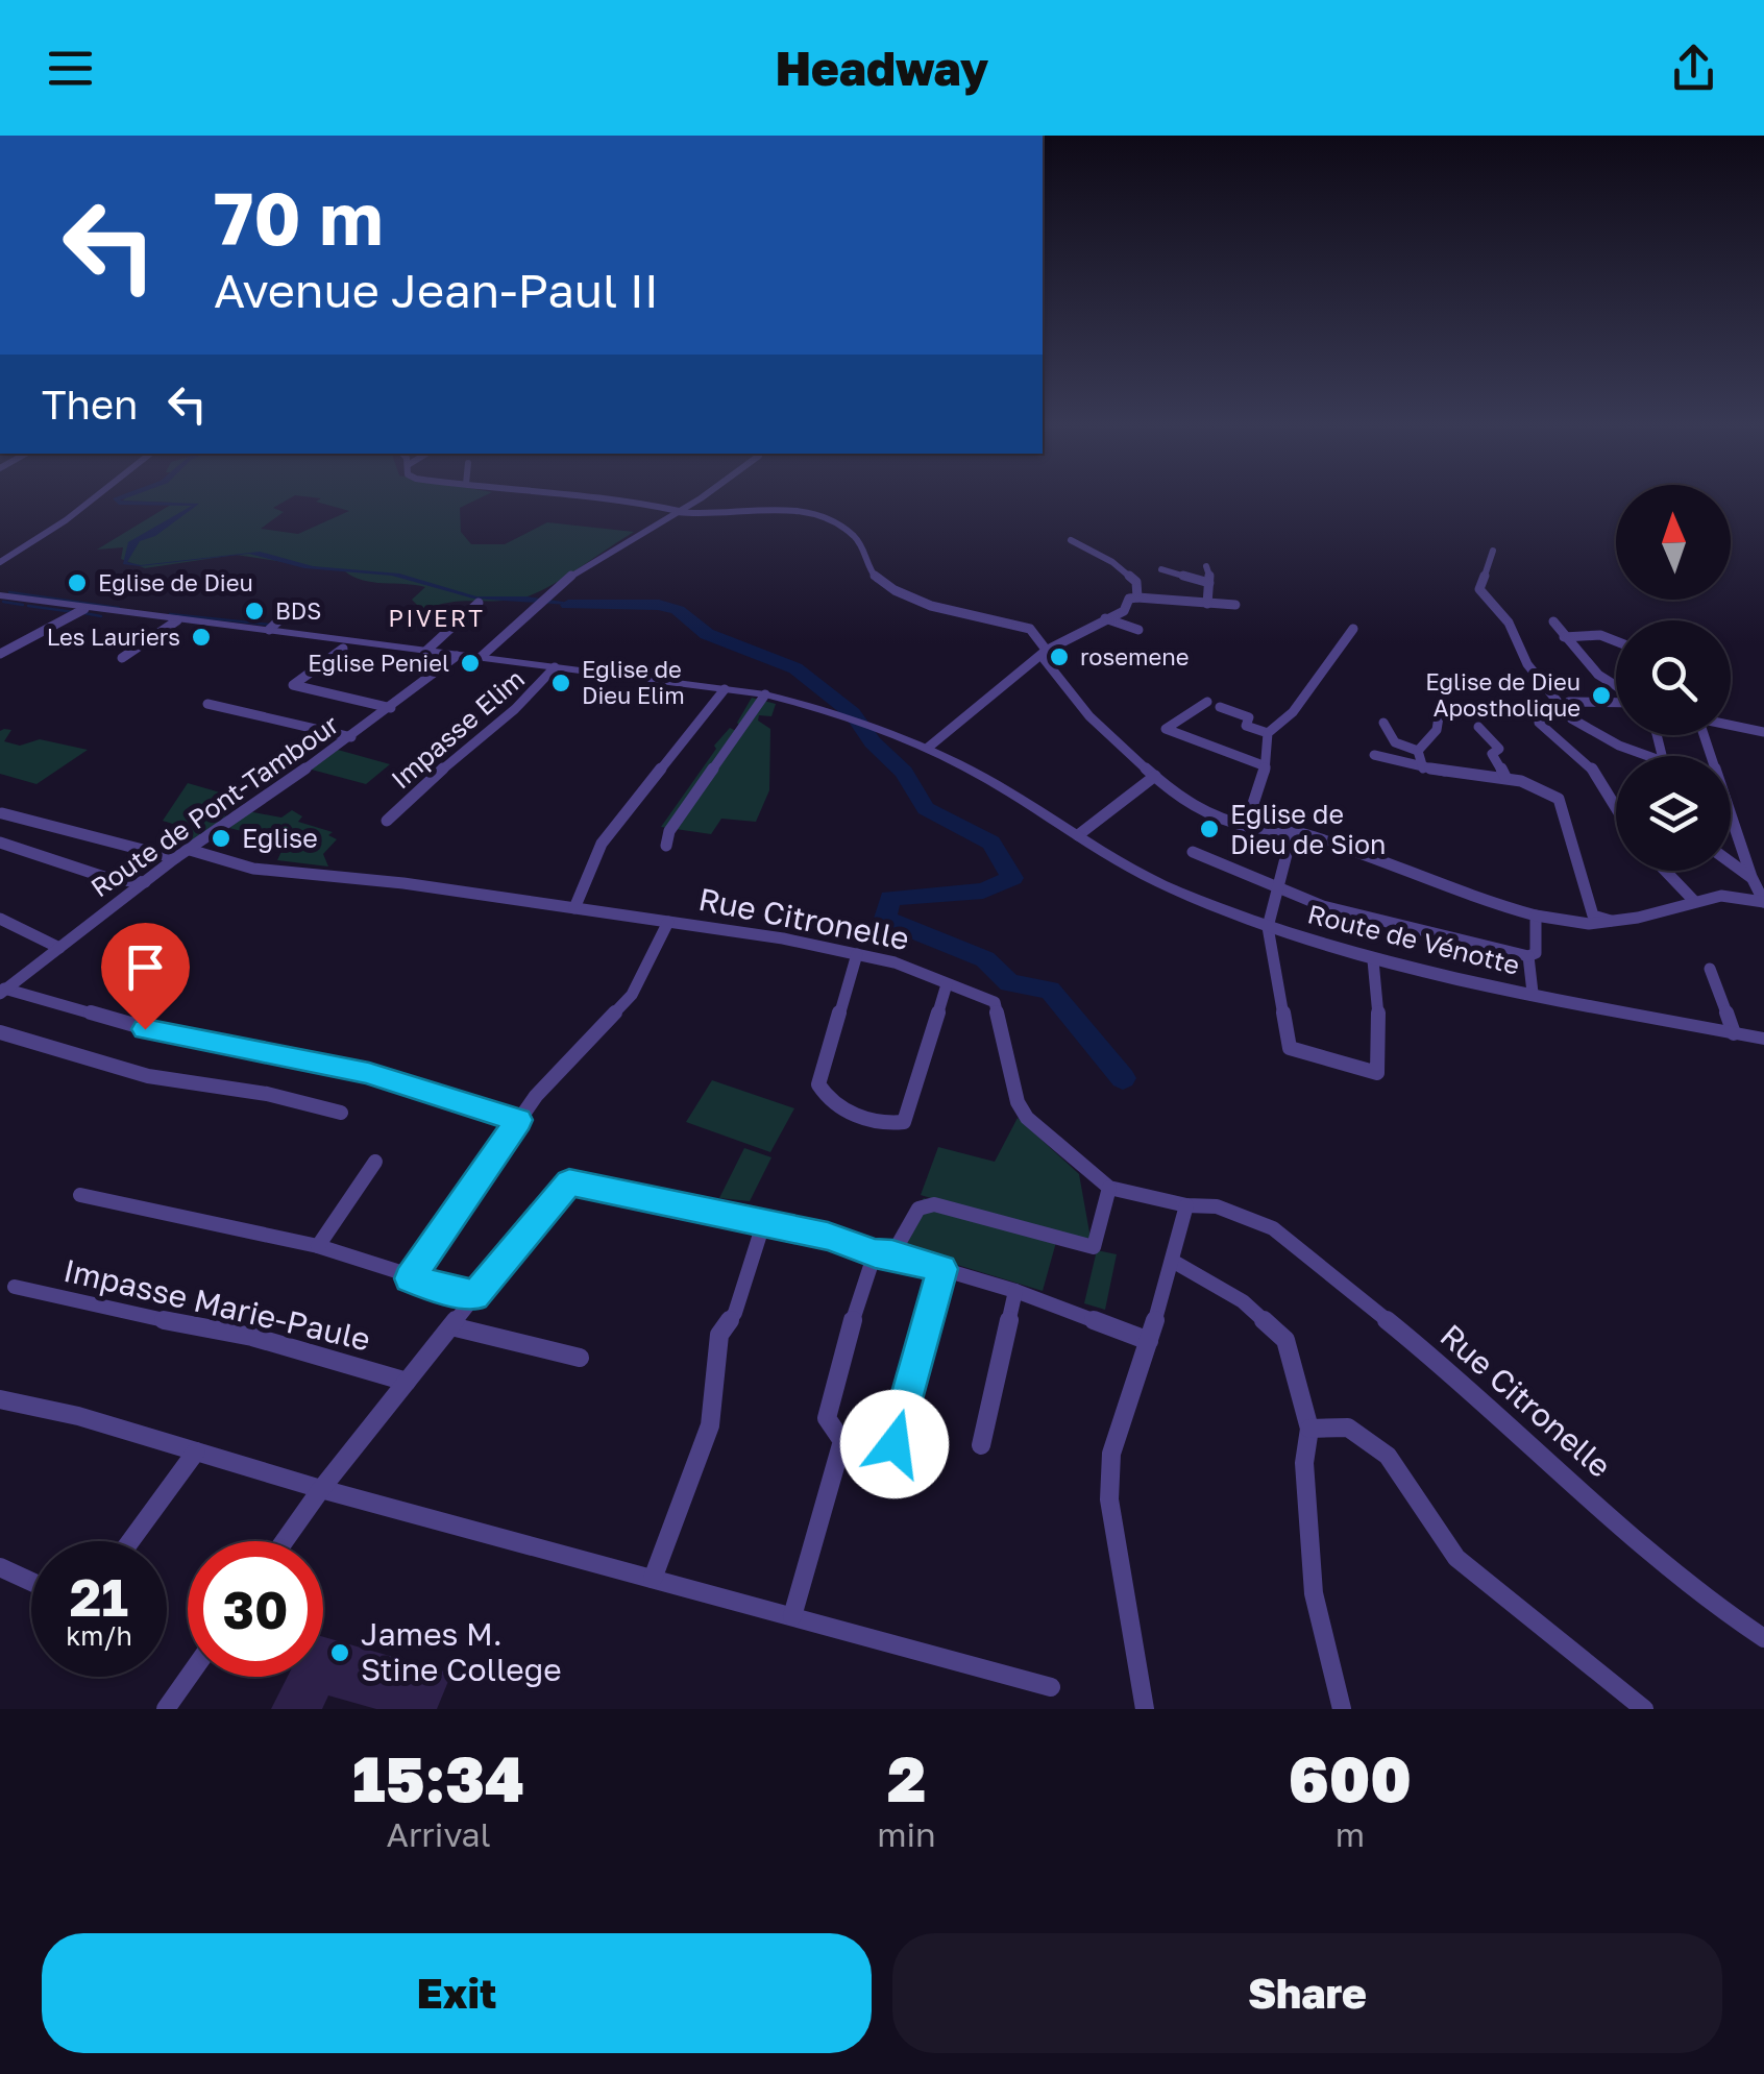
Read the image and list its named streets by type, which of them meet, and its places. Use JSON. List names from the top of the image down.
{
  "streets": {
    "street": [
      "Impasse Elim",
      "Route de Pont-Tambour",
      "Rue Citronelle",
      "Route de Vénotte",
      "Impasse Marie-Paule"
    ]
  },
  "crossings": [
    ["Impasse Elim", "Route de Vénotte"],
    ["Route de Pont-Tambour", "Rue Citronelle"],
    ["Route de Pont-Tambour", "Route de Vénotte"]
  ],
  "districts": ["PIVERT"],
  "places": [
    "Eglise de Dieu",
    "BDS",
    "Les Lauriers",
    "rosemene",
    "Eglise Peniel",
    "Eglise de Dieu Elim",
    "Eglise de Dieu Apostholique",
    "Eglise de Dieu de Sion",
    "Eglise",
    "James M. Stine College"
  ],
  "north": "top",
  "page": {
    "header": "Headway",
    "turn": ["70 m", "Avenue Jean-Paul II"],
    "then": "Then",
    "speed": "21 km/h",
    "limit": "30",
    "eta": [
      "15:34",
      "Arrival",
      "2",
      "min",
      "600",
      "m"
    ],
    "buttons": ["Exit", "Share"]
  }
}
